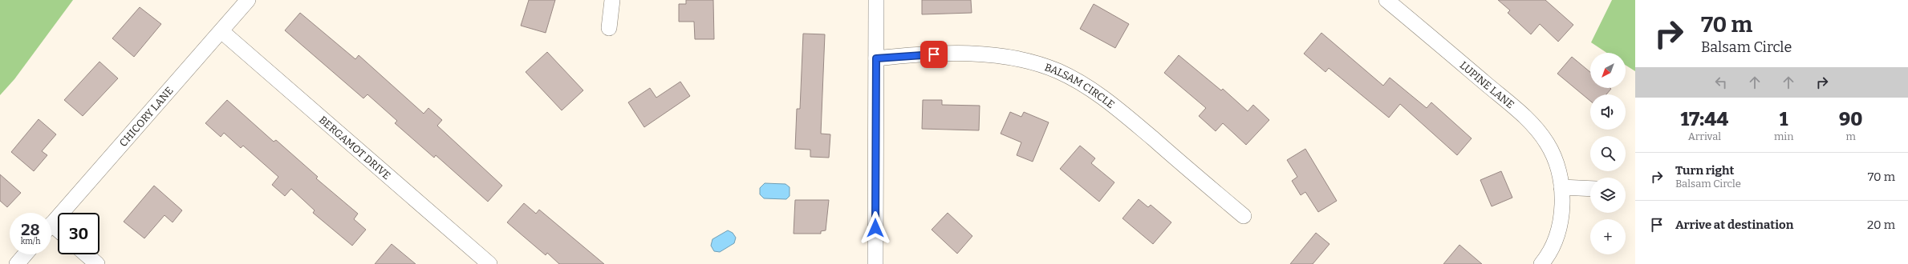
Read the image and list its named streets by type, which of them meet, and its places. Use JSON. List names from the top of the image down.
{
  "streets": {
    "street": [
      "LUPINE LANE",
      "BALSAM CIRCLE",
      "CHICORY LANE",
      "BERGAMOT DRIVE"
    ]
  },
  "crossings": [
    ["CHICORY LANE", "BERGAMOT DRIVE"]
  ],
  "north": "bottom left",
  "page": {
    "turn": ["70 m", "Balsam Circle"],
    "map_buttons": "+",
    "eta": [
      "17:44",
      "Arrival",
      "1",
      "min",
      "90",
      "m"
    ],
    "list": [
      {
        "name": "Turn right",
        "note": "Balsam Circle",
        "value": "70 m"
      },
      {
        "name": "Arrive at destination",
        "value": "20 m"
      }
    ],
    "speed": "28 km/h",
    "limit": "30"
  }
}
